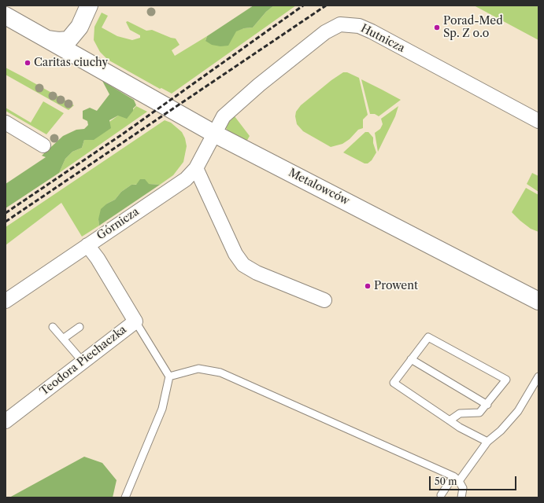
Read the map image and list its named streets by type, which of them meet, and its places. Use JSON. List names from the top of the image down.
{
  "streets": {
    "street": [
      "Hutnicza",
      "Metalowców",
      "Górnicza",
      "Teodora Piechaczka"
    ]
  },
  "crossings": [
    ["Hutnicza", "Metalowców"],
    ["Hutnicza", "Górnicza"],
    ["Metalowców", "Górnicza"],
    ["Górnicza", "Teodora Piechaczka"]
  ],
  "places": ["Porad-Med Sp. Z o.o", "Caritas ciuchy", "Prowent"],
  "scale_bar": "50 m"
}
